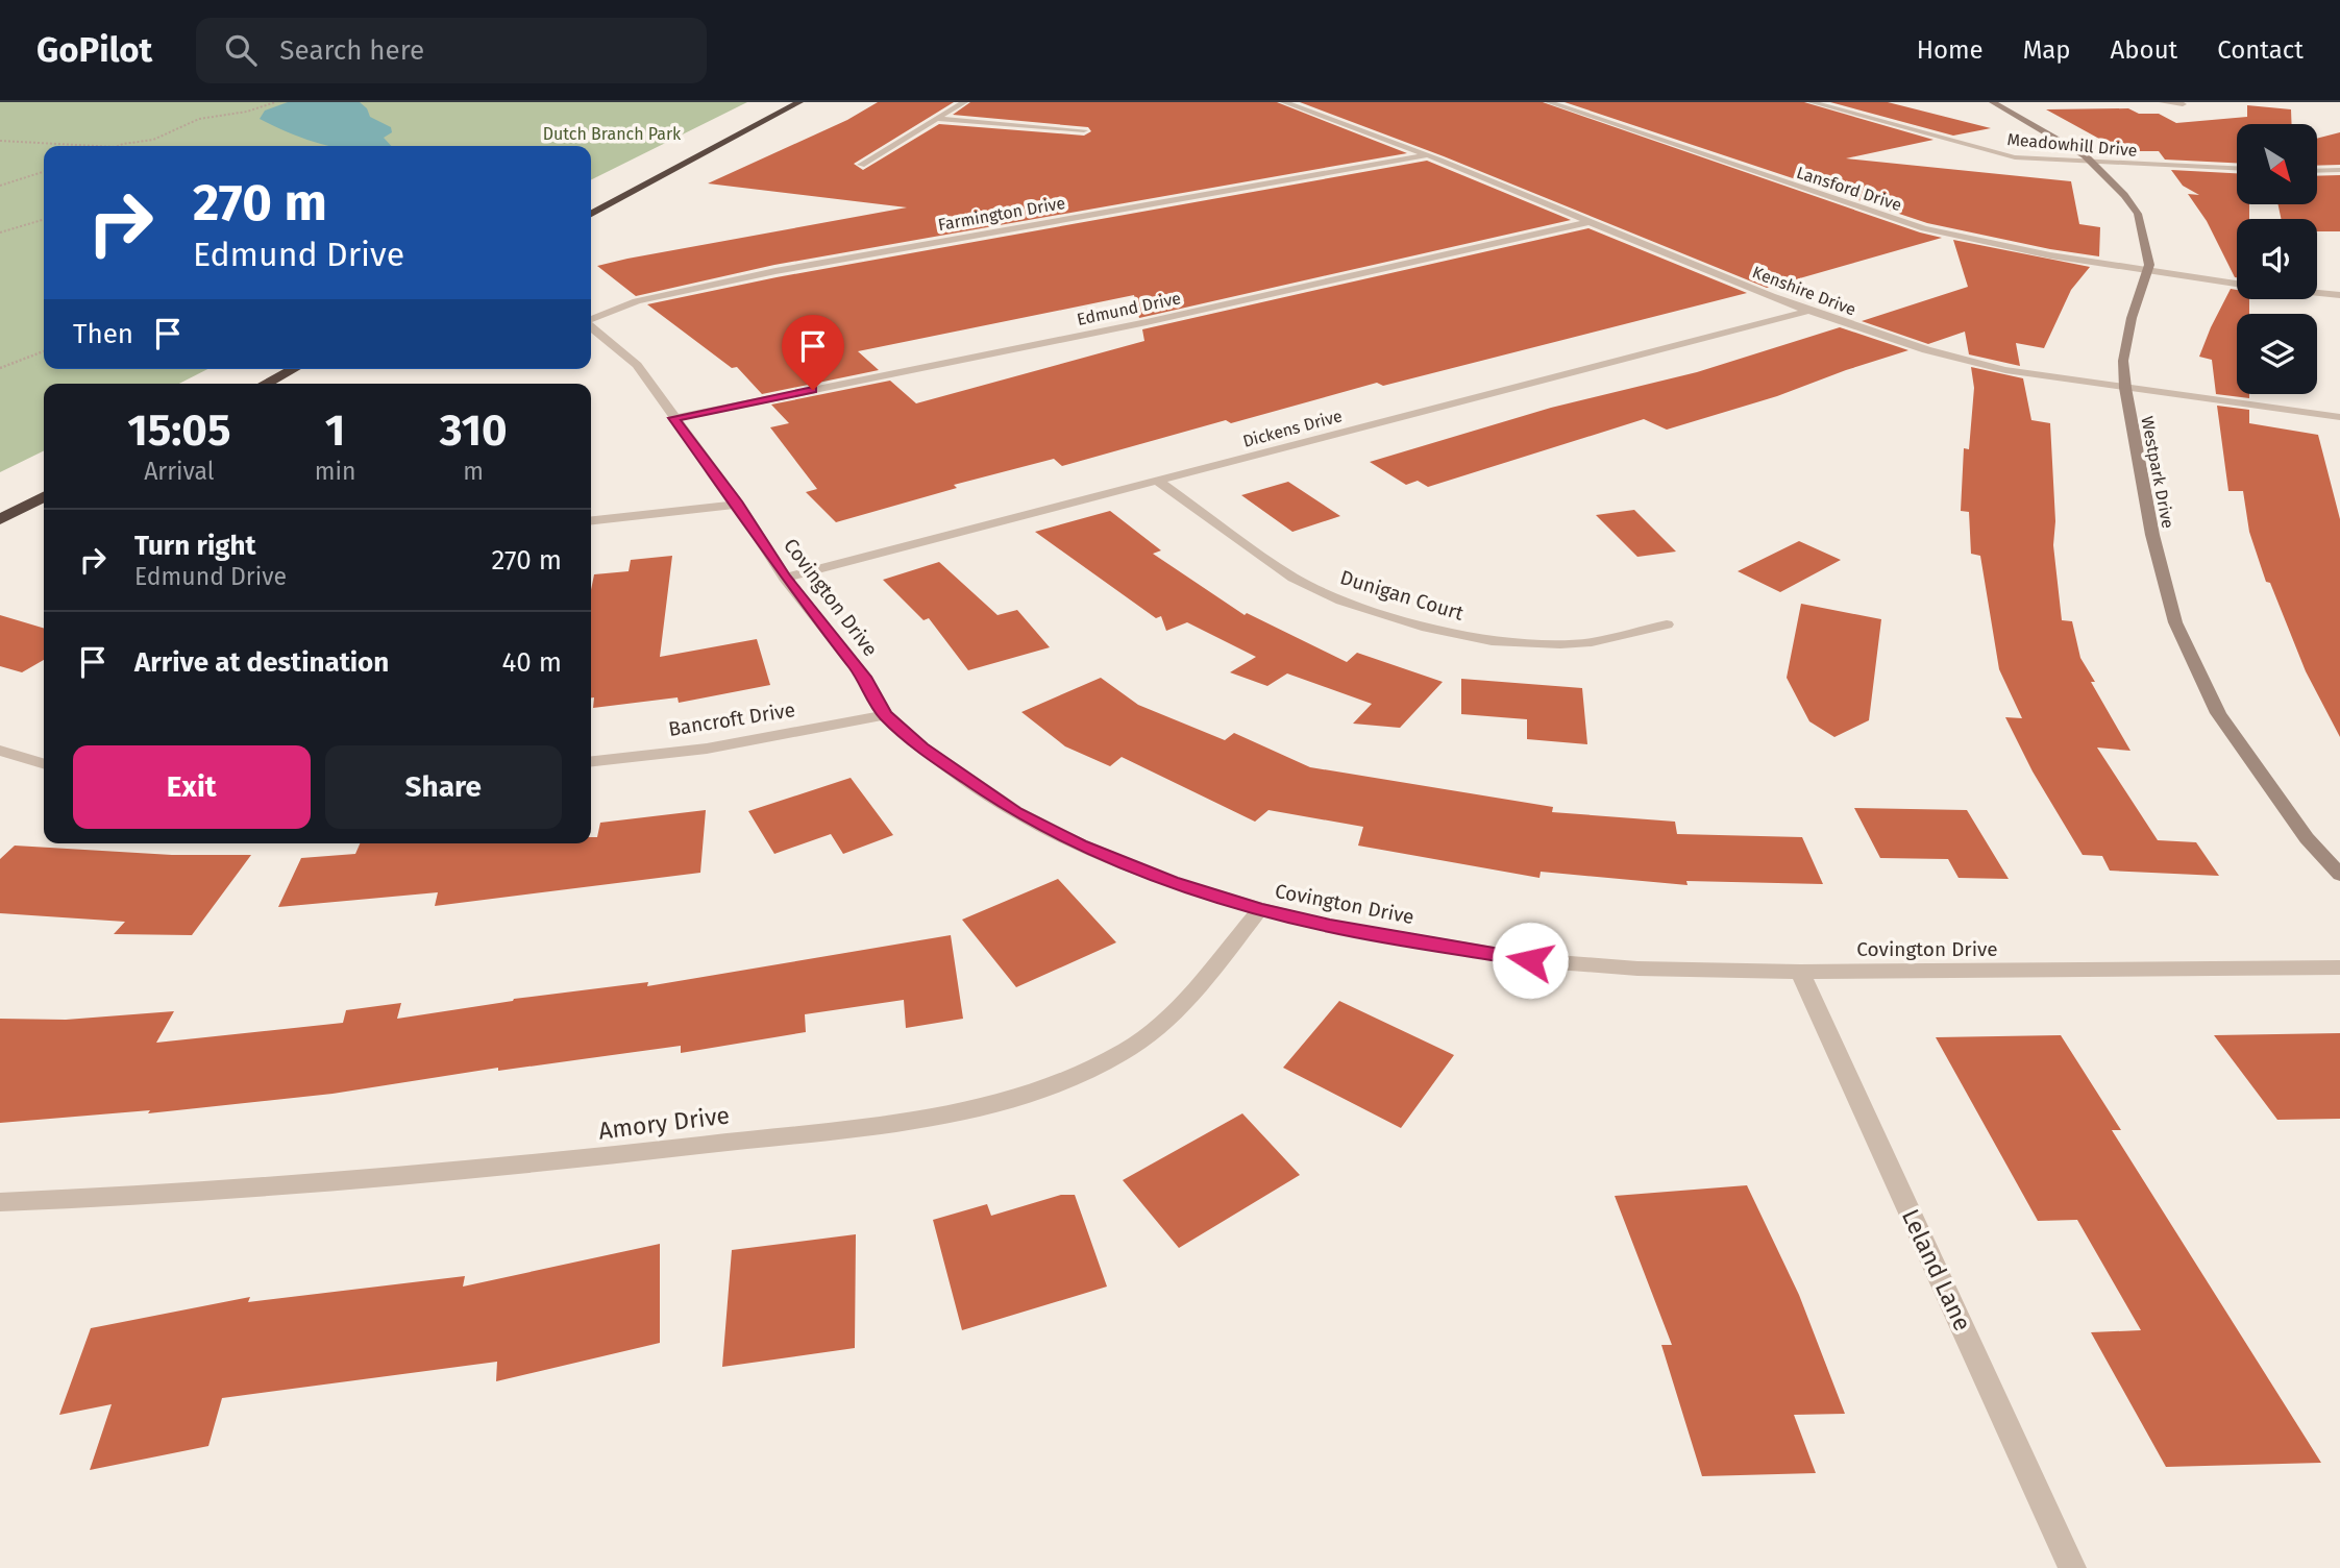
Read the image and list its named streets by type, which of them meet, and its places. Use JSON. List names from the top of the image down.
{
  "streets": {
    "street": [
      "Meadowhill Drive",
      "Lansford Drive",
      "Farmington Drive",
      "Kenshire Drive",
      "Edmund Drive",
      "Dickens Drive",
      "Westpark Drive",
      "Dunigan Court",
      "Covington Drive",
      "Bancroft Drive",
      "Amory Drive",
      "Leland Lane"
    ]
  },
  "crossings": [
    ["Meadowhill Drive", "Westpark Drive"],
    ["Lansford Drive", "Westpark Drive"],
    ["Farmington Drive", "Kenshire Drive"],
    ["Kenshire Drive", "Edmund Drive"],
    ["Kenshire Drive", "Dickens Drive"],
    ["Kenshire Drive", "Westpark Drive"],
    ["Edmund Drive", "Covington Drive"],
    ["Dickens Drive", "Dunigan Court"],
    ["Dickens Drive", "Covington Drive"],
    ["Covington Drive", "Bancroft Drive"],
    ["Covington Drive", "Amory Drive"],
    ["Covington Drive", "Leland Lane"]
  ],
  "parks": ["Dutch Branch Park"],
  "north": "bottom right",
  "page": {
    "header": "GoPilot",
    "search": "Search here",
    "nav": [
      "Home",
      "Map",
      "About",
      "Contact"
    ],
    "turn": ["270 m", "Edmund Drive"],
    "then": "Then",
    "eta": [
      "15:05",
      "Arrival",
      "1",
      "min",
      "310",
      "m"
    ],
    "list": [
      {
        "name": "Turn right",
        "note": "Edmund Drive",
        "value": "270 m"
      },
      {
        "name": "Arrive at destination",
        "value": "40 m"
      }
    ],
    "buttons": ["Exit", "Share"]
  }
}
